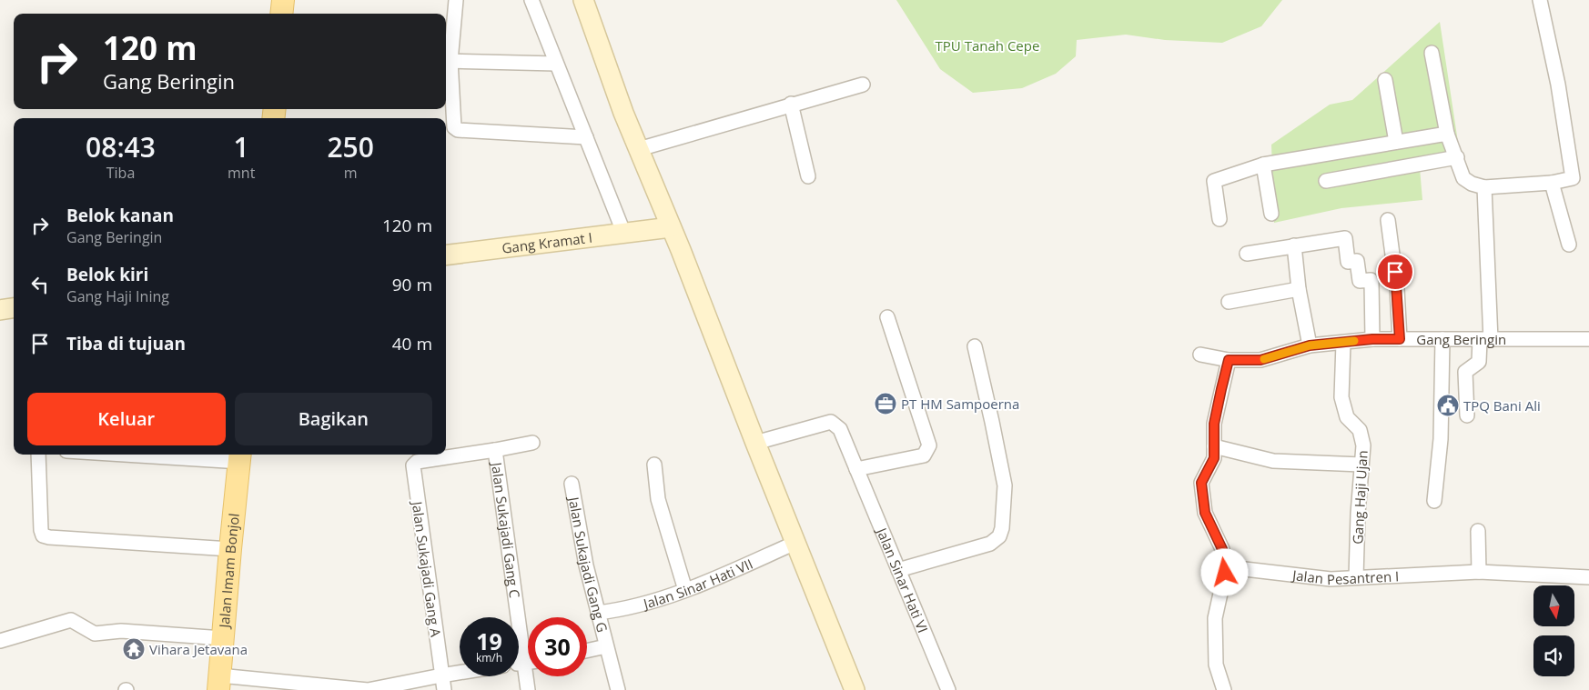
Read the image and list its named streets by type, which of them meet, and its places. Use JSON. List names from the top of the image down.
{
  "streets": {
    "main road": ["Jalan Imam Bonjol"],
    "street": [
      "Gang Kramat I",
      "Gang Beringin",
      "Gang Haji Ujan",
      "Jalan Sukajadi Gang C",
      "Jalan Sukajadi Gang G",
      "Jalan Sukajadi Gang A",
      "Jalan Pesantren I",
      "Jalan Sinar Hati VI",
      "Jalan Sinar Hati VII"
    ]
  },
  "crossings": [
    ["Gang Beringin", "Gang Haji Ujan"],
    ["Gang Haji Ujan", "Jalan Pesantren I"],
    ["Jalan Sukajadi Gang C", "Jalan Sukajadi Gang A"],
    ["Jalan Sukajadi Gang G", "Jalan Sinar Hati VII"]
  ],
  "parks": ["TPU Tanah Cepe"],
  "places": {
    "office": ["PT HM Sampoerna"],
    "public building": ["TPQ Bani Ali"],
    "temple": ["Vihara Jetavana"]
  },
  "north": "bottom",
  "page": {
    "turn": ["120 m", "Gang Beringin"],
    "eta": [
      "08:43",
      "Tiba",
      "1",
      "mnt",
      "250",
      "m"
    ],
    "list": [
      {
        "name": "Belok kanan",
        "note": "Gang Beringin",
        "value": "120 m"
      },
      {
        "name": "Belok kiri",
        "note": "Gang Haji Ining",
        "value": "90 m"
      },
      {
        "name": "Tiba di tujuan",
        "value": "40 m"
      }
    ],
    "buttons": ["Keluar", "Bagikan"],
    "speed": "19 km/h",
    "limit": "30"
  }
}
